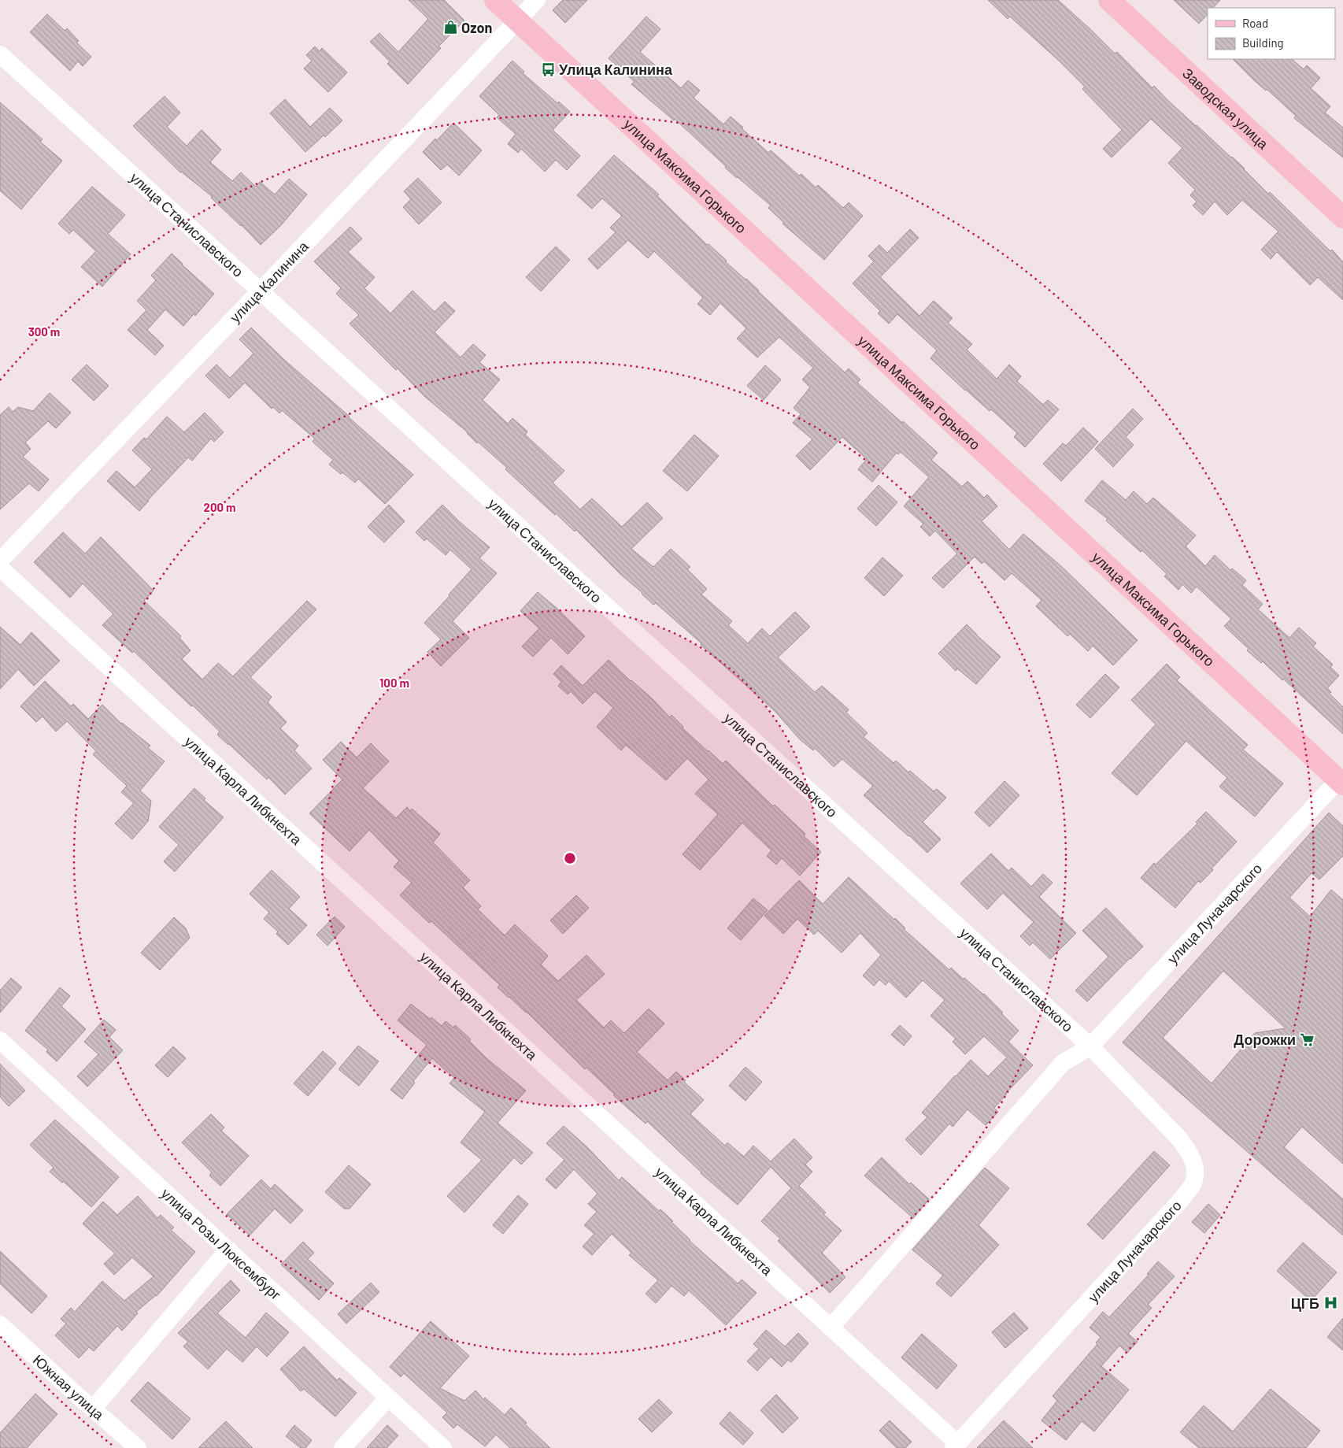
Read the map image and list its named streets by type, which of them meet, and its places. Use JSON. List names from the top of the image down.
{
  "streets": {
    "main road": ["Заводская улица", "улица Максима Горького"],
    "street": [
      "улица Станиславского",
      "улица Калинина",
      "улица Карла Либкнехта",
      "улица Луначарского",
      "улица Розы Люксембург",
      "Южная улица"
    ]
  },
  "crossings": [
    ["улица Максима Горького", "улица Калинина"],
    ["улица Максима Горького", "улица Луначарского"],
    ["улица Станиславского", "улица Калинина"],
    ["улица Станиславского", "улица Луначарского"],
    ["улица Карла Либкнехта", "улица Луначарского"]
  ],
  "places": {
    "shop": ["Ozon"],
    "bus stop": ["Улица Калинина"],
    "supermarket": ["Дорожки"],
    "hospital": ["ЦГБ"]
  },
  "legend": ["Road", "Building"],
  "rings": ["300 m", "200 m", "100 m"]
}
